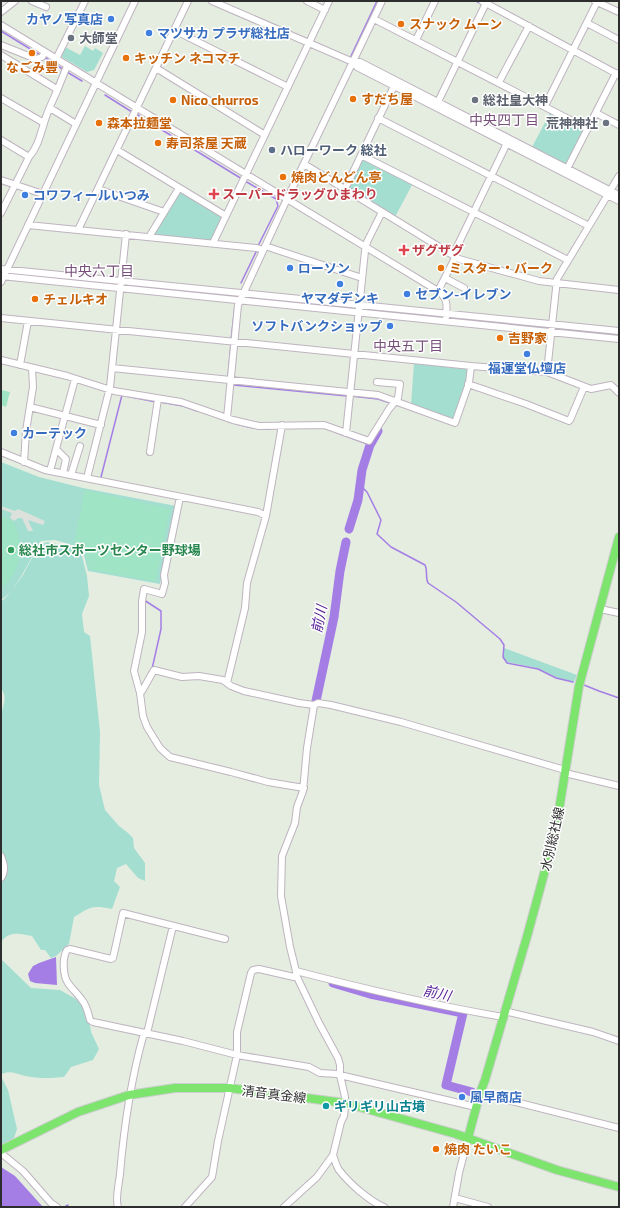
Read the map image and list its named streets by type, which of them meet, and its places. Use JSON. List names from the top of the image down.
{
  "streets": {
    "main road": ["水別総社線", "清音真金線"]
  },
  "crossings": [
    ["水別総社線", "清音真金線"]
  ],
  "districts": ["中央四丁目", "中央六丁目", "中央五丁目"],
  "water": ["前川"],
  "places": {
    "other": [
      "カヤノ写真店",
      "スナック ムーン",
      "マツサカ プラザ総社店",
      "大師堂",
      "なごみ豐",
      "キッチン ネコマチ",
      "すだち屋",
      "Nico churros",
      "総社皇大神",
      "森本拉麺堂",
      "荒神神社",
      "寿司茶屋 天蔵",
      "ハローワーク 総社",
      "焼肉どんどん亭",
      "コワフィールいつみ",
      "ローソン",
      "ミスター・バーク",
      "ヤマダデンキ",
      "セブン-イレブン",
      "チェルキオ",
      "ソフトバンクショップ",
      "吉野家",
      "福運堂仏壇店",
      "カーテック",
      "総社市スポーツセンター野球場",
      "風早商店",
      "ギリギリ山古墳",
      "焼肉 たいこ"
    ],
    "health": ["スーパードラッグひまわり", "ザグザグ"]
  }
}
